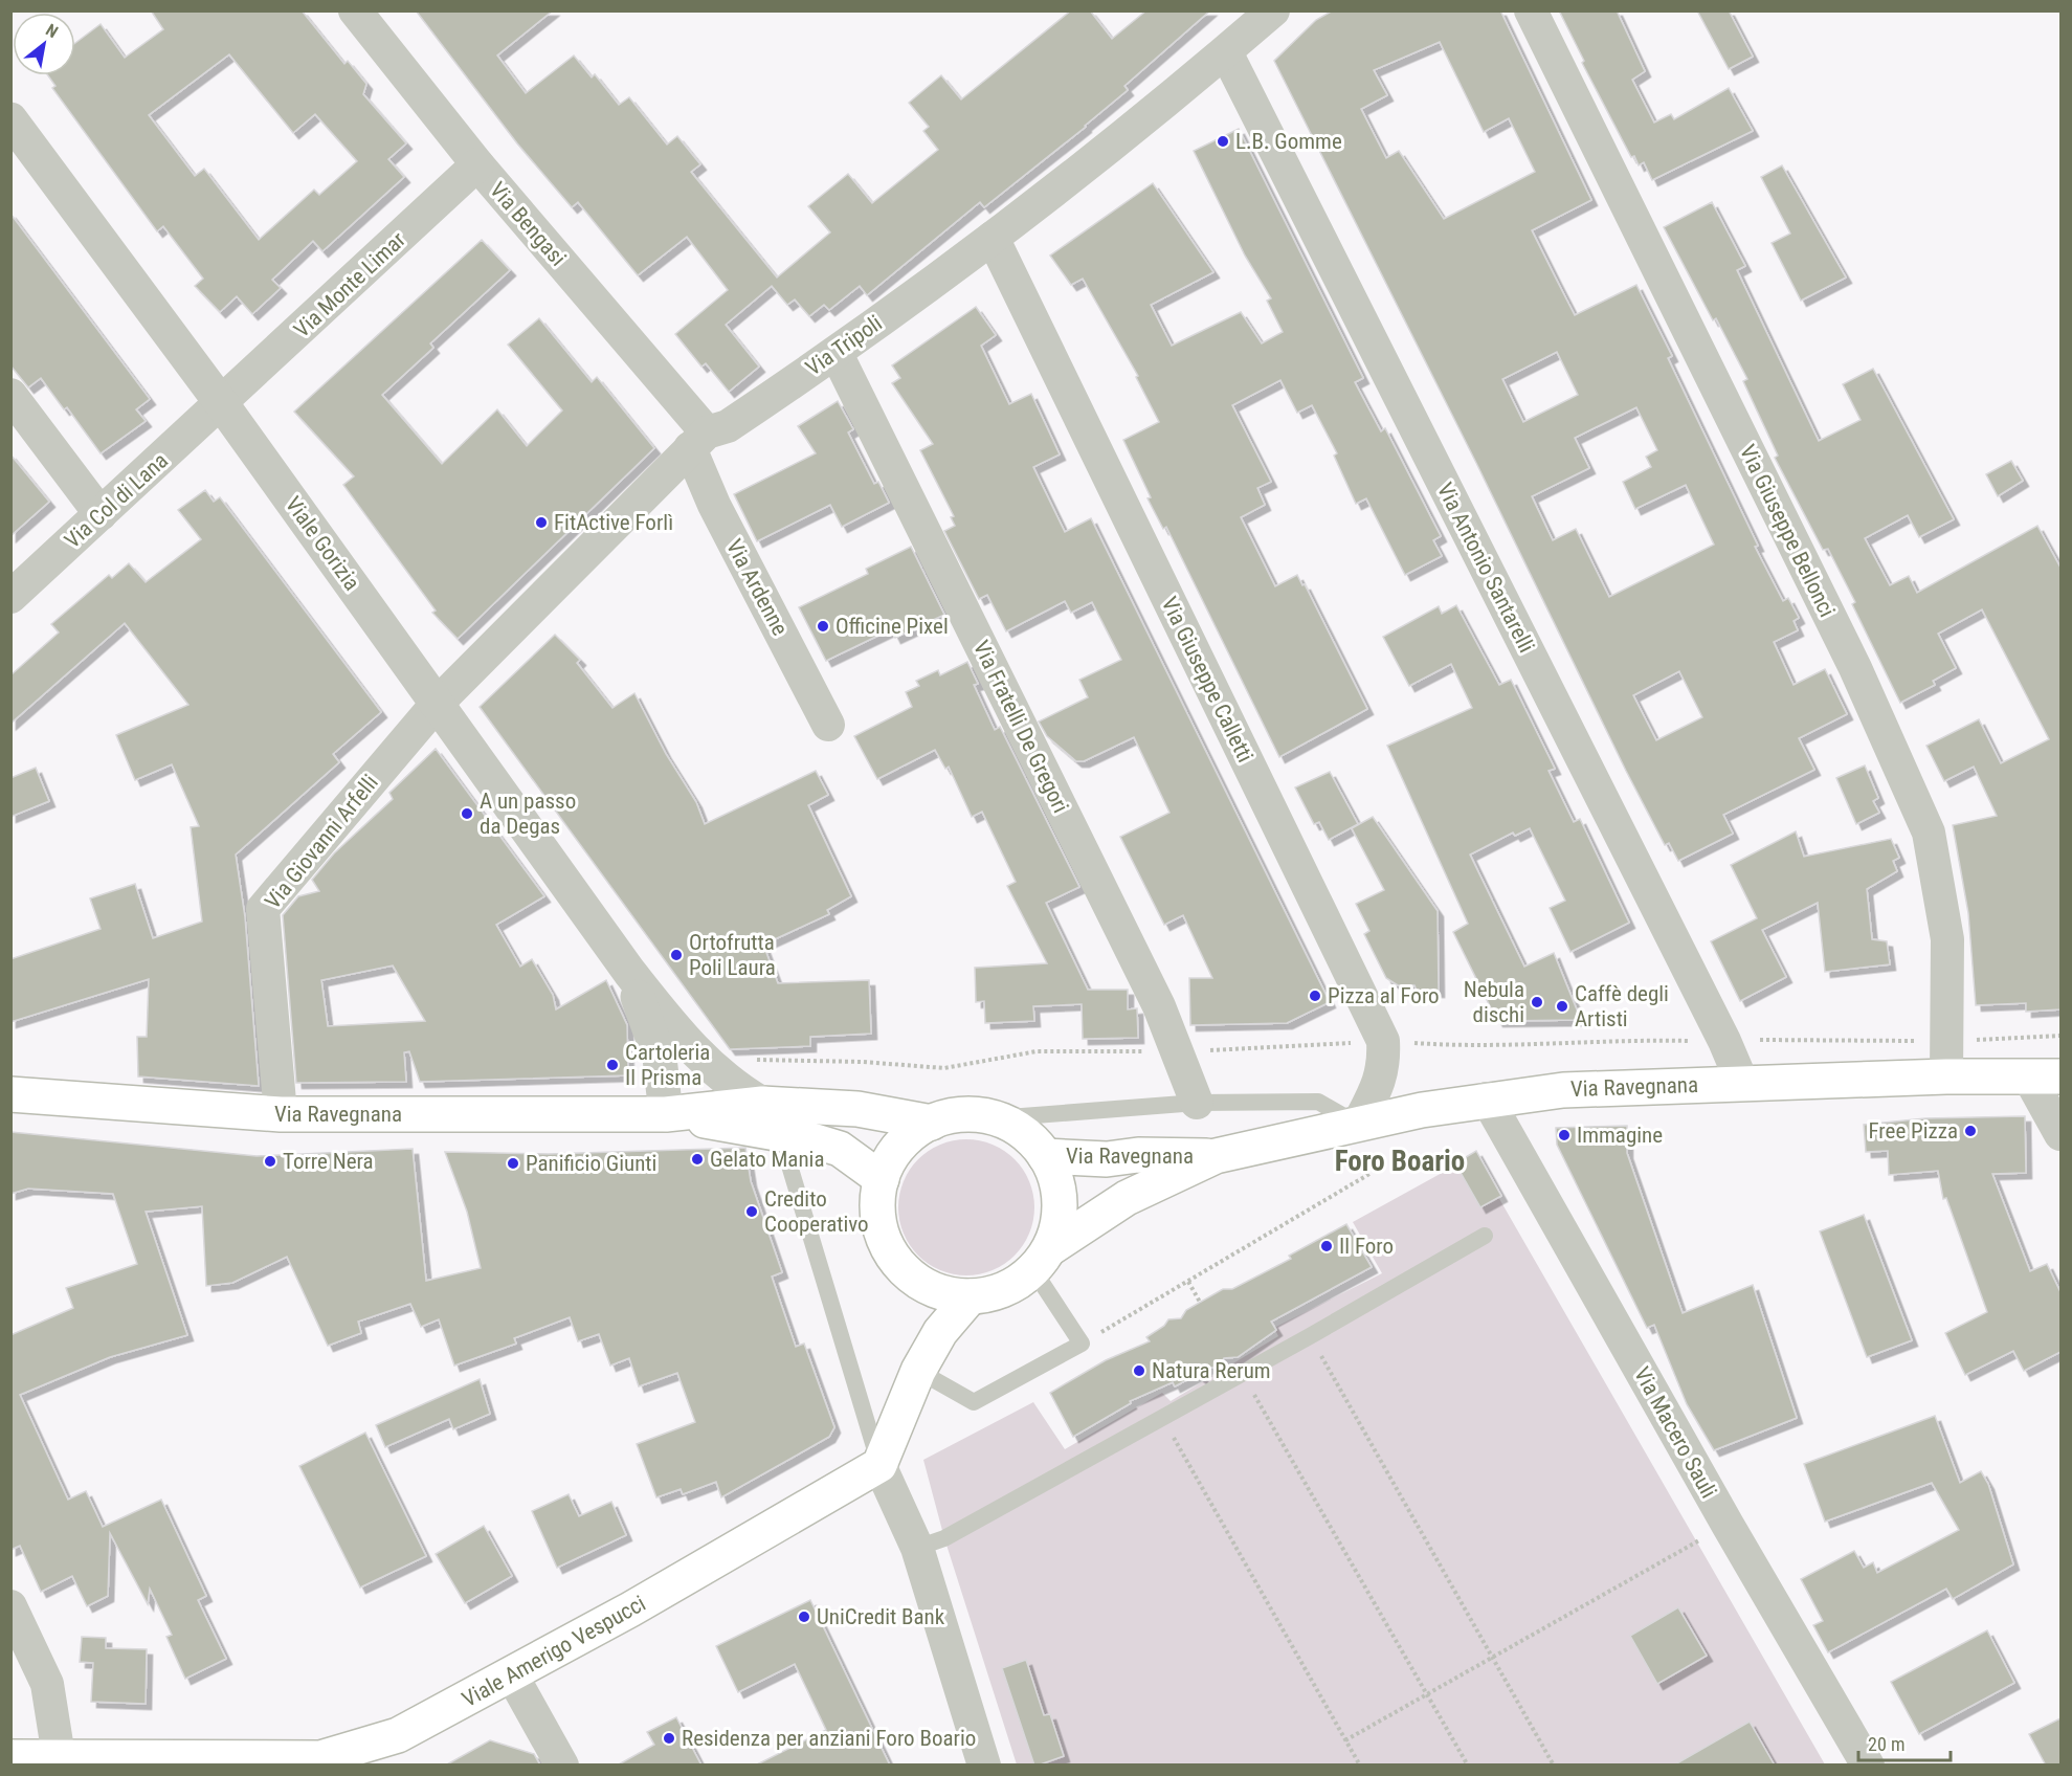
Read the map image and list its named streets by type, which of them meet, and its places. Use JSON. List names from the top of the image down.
{
  "streets": {
    "main road": ["Via Ravegnana", "Viale Amerigo Vespucci"],
    "street": [
      "Via Bengasi",
      "Via Monte Limar",
      "Via Tripoli",
      "Via Col di Lana",
      "Via Giuseppe Bellonci",
      "Viale Gorizia",
      "Via Antonio Santarelli",
      "Via Ardenne",
      "Via Giuseppe Calletti",
      "Via Fratelli De Gregori",
      "Via Giovanni Arfelli",
      "Via Macero Sauli"
    ]
  },
  "crossings": [
    ["Via Bengasi", "Via Monte Limar"],
    ["Via Bengasi", "Via Tripoli"],
    ["Via Bengasi", "Via Ardenne"],
    ["Via Monte Limar", "Via Col di Lana"],
    ["Via Monte Limar", "Viale Gorizia"],
    ["Via Tripoli", "Viale Gorizia"],
    ["Via Tripoli", "Via Antonio Santarelli"],
    ["Via Tripoli", "Via Ardenne"],
    ["Via Tripoli", "Via Giuseppe Calletti"],
    ["Via Tripoli", "Via Fratelli De Gregori"],
    ["Via Tripoli", "Via Giovanni Arfelli"],
    ["Via Col di Lana", "Viale Gorizia"],
    ["Via Giuseppe Bellonci", "Via Ravegnana"],
    ["Viale Gorizia", "Via Giovanni Arfelli"],
    ["Viale Gorizia", "Via Ravegnana"],
    ["Via Antonio Santarelli", "Via Ravegnana"],
    ["Via Giuseppe Calletti", "Via Ravegnana"],
    ["Via Giovanni Arfelli", "Via Ravegnana"],
    ["Via Ravegnana", "Via Macero Sauli"]
  ],
  "districts": ["Foro Boario"],
  "places": [
    "L.B. Gomme",
    "FitActive Forlì",
    "Officine Pixel",
    "A un passo da Degas",
    "Ortofrutta Poli Laura",
    "Pizza al Foro",
    "Nebula dischi",
    "Caffè degli Artisti",
    "Cartoleria Il Prisma",
    "Free Pizza",
    "Immagine",
    "Gelato Mania",
    "Torre Nera",
    "Panificio Giunti",
    "Credito Cooperativo",
    "Il Foro",
    "Natura Rerum",
    "UniCredit Bank",
    "Residenza per anziani Foro Boario"
  ],
  "scale_bar": "20 m",
  "north": "top right"
}
